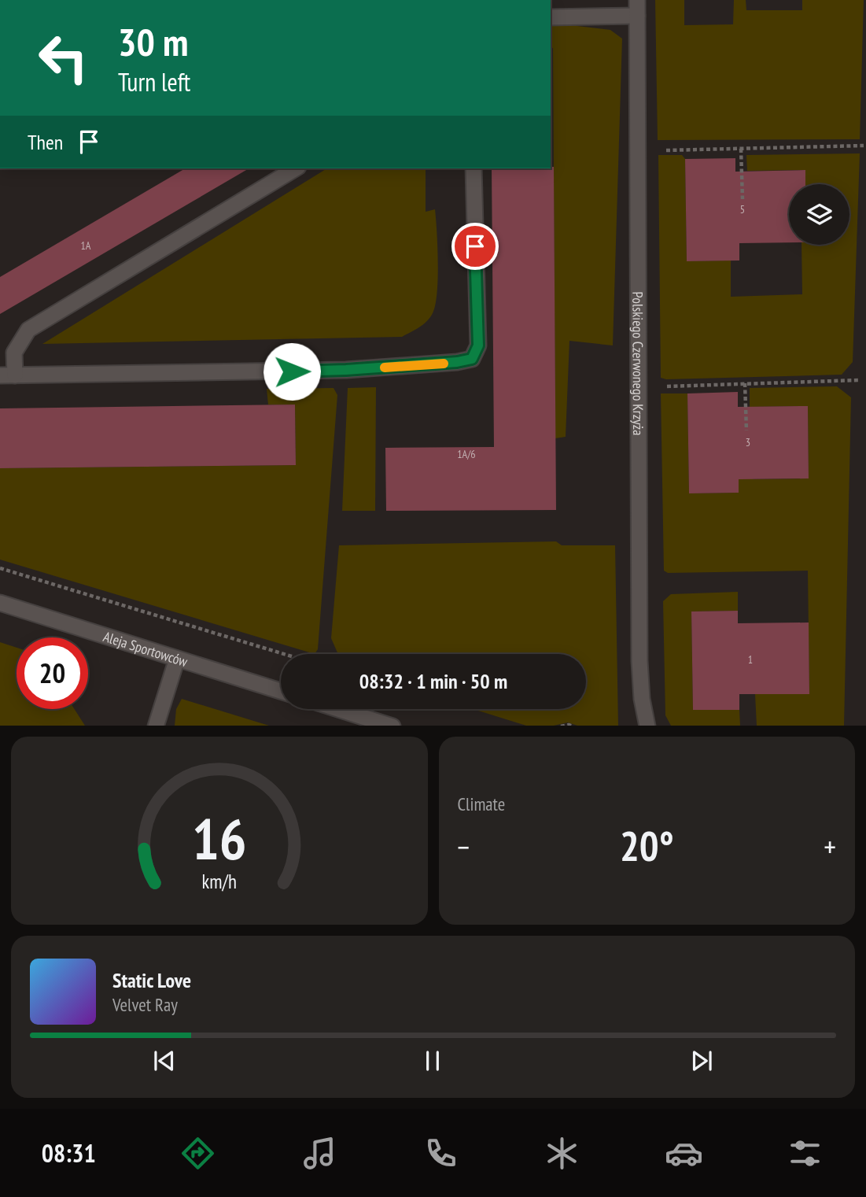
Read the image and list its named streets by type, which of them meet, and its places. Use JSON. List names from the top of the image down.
{
  "streets": {
    "street": ["Polskiego Czerwonego Krzyża", "Aleja Sportowców"]
  },
  "house_numbers": [
    "5",
    "1A",
    "3",
    "1A/6",
    "1"
  ],
  "page": {
    "turn": ["30 m", "Turn left"],
    "then": "Then",
    "limit": "20",
    "trip": "08:32 · 1 min · 50 m",
    "tile": "Climate",
    "heat": ["−", "20°", "+"],
    "song": ["Static Love", "Velvet Ray"],
    "tabs": "08:31",
    "gauge": ["16", "km/h"]
  }
}
